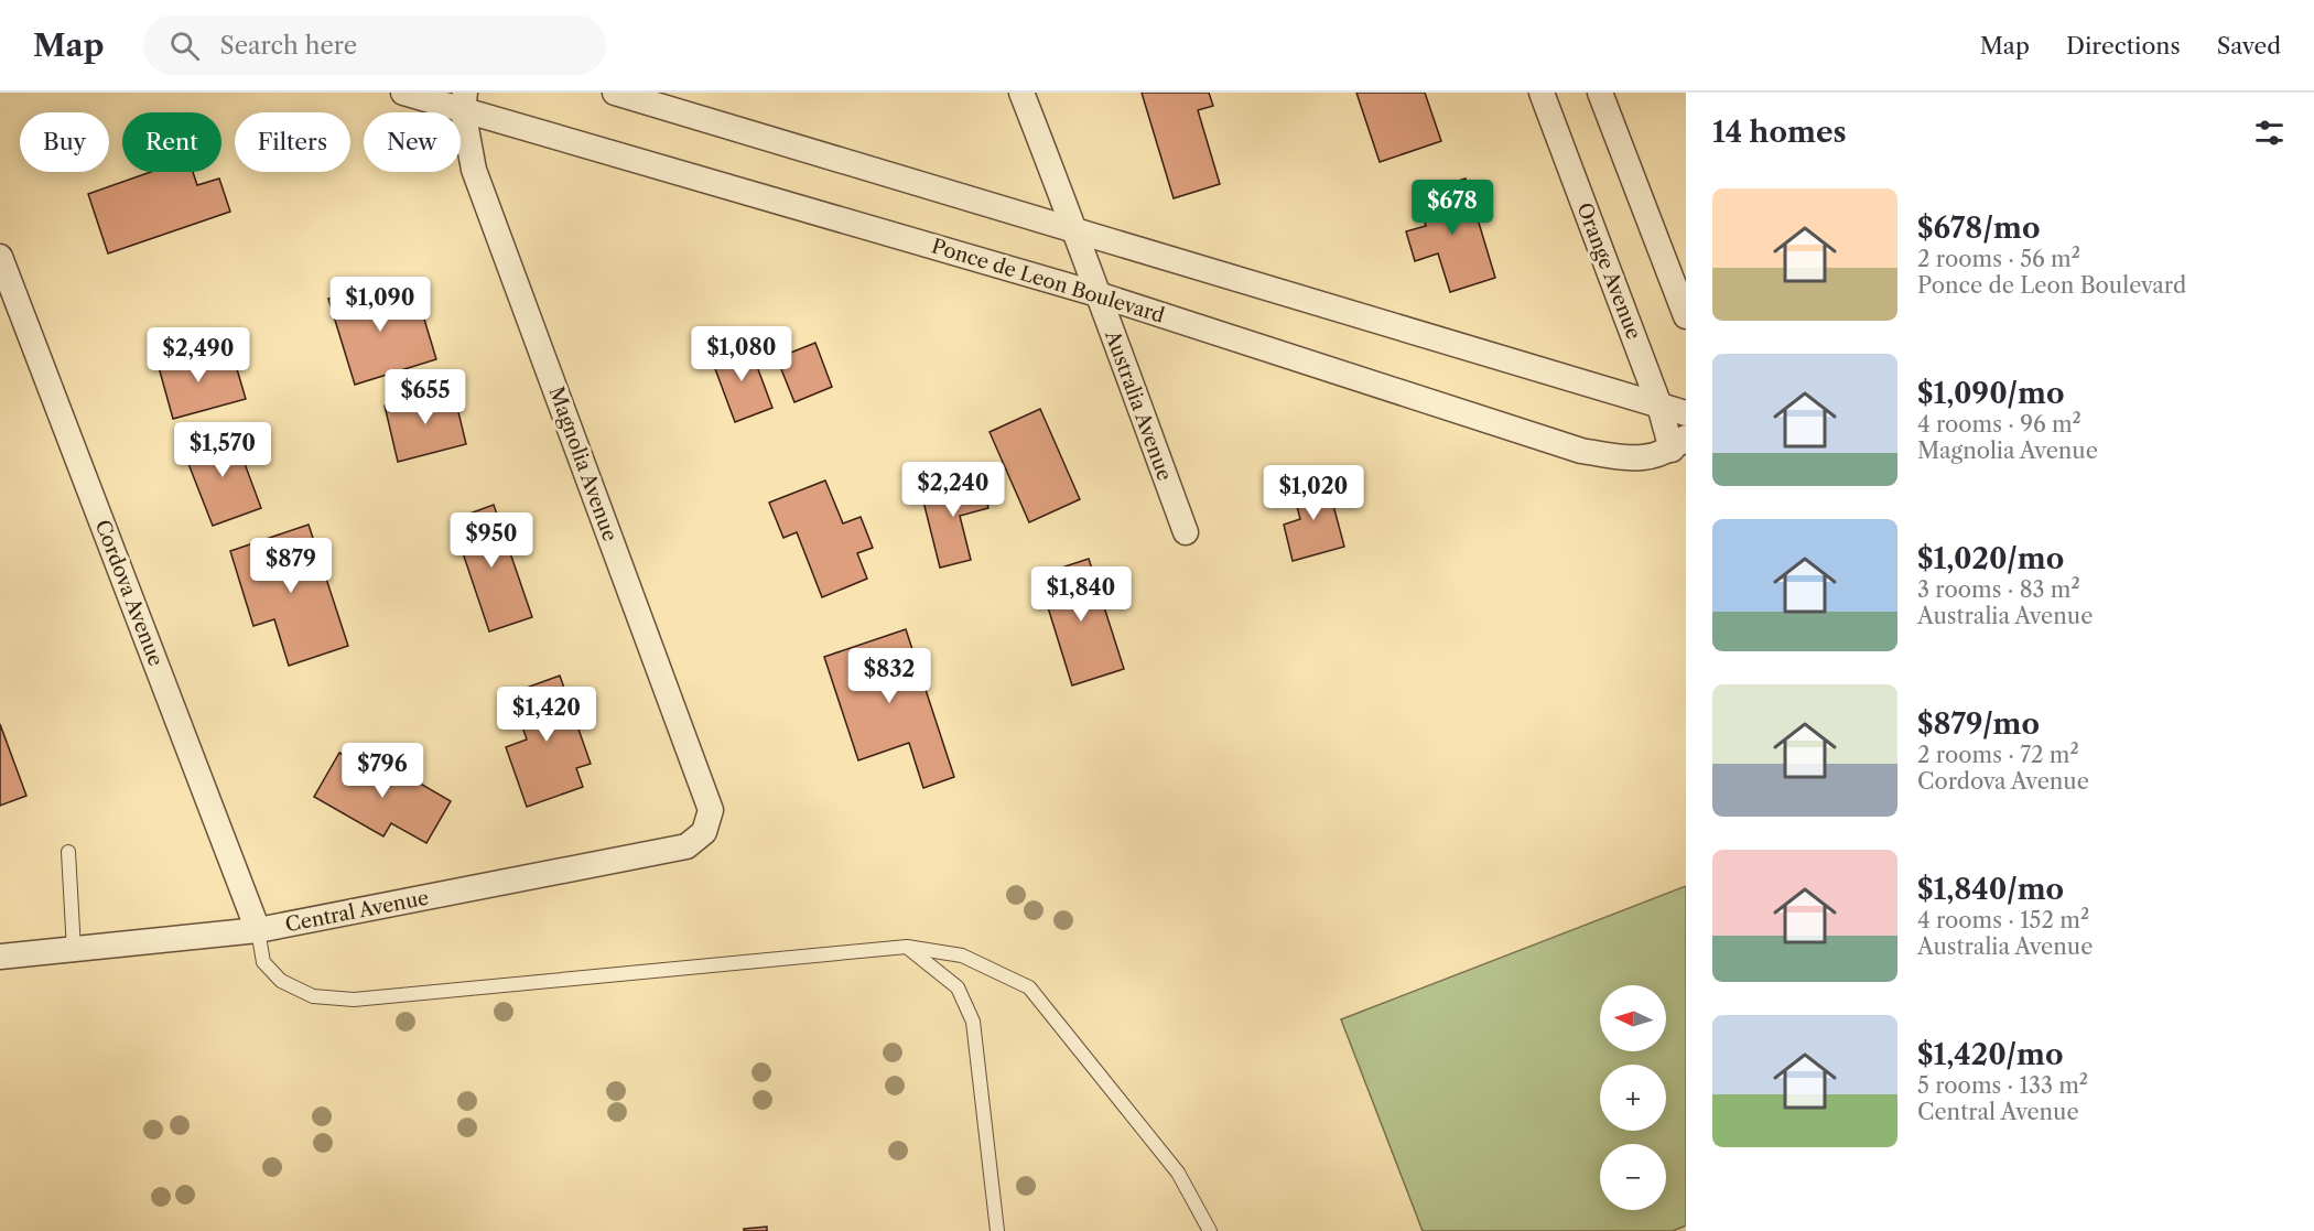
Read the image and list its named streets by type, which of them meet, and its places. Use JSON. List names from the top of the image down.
{
  "streets": {
    "street": [
      "Orange Avenue",
      "Ponce de Leon Boulevard",
      "Australia Avenue",
      "Magnolia Avenue",
      "Cordova Avenue",
      "Central Avenue"
    ]
  },
  "crossings": [
    ["Orange Avenue", "Ponce de Leon Boulevard"],
    ["Ponce de Leon Boulevard", "Australia Avenue"],
    ["Ponce de Leon Boulevard", "Magnolia Avenue"],
    ["Magnolia Avenue", "Central Avenue"],
    ["Cordova Avenue", "Central Avenue"]
  ],
  "north": "left",
  "page": {
    "header": "Map",
    "search": "Search here",
    "nav": ["Map", "Directions", "Saved"],
    "heading": "14 homes",
    "chip": [
      "Buy",
      "Rent",
      "Filters",
      "New"
    ],
    "list": [
      {
        "name": "$678/mo",
        "note": "2 rooms · 56 m² · Ponce de Leon Boulevard"
      },
      {
        "name": "$1,090/mo",
        "note": "4 rooms · 96 m² · Magnolia Avenue"
      },
      {
        "name": "$1,020/mo",
        "note": "3 rooms · 83 m² · Australia Avenue"
      },
      {
        "name": "$879/mo",
        "note": "2 rooms · 72 m² · Cordova Avenue"
      },
      {
        "name": "$1,840/mo",
        "note": "4 rooms · 152 m² · Australia Avenue"
      },
      {
        "name": "$1,420/mo",
        "note": "5 rooms · 133 m² · Central Avenue"
      }
    ],
    "price": [
      "$678",
      "$1,090",
      "$1,080",
      "$2,490",
      "$655",
      "$1,570",
      "$2,240",
      "$1,020",
      "$950",
      "$879",
      "$1,840",
      "$832",
      "$1,420",
      "$796"
    ],
    "map_buttons": ["+", "−"]
  }
}
